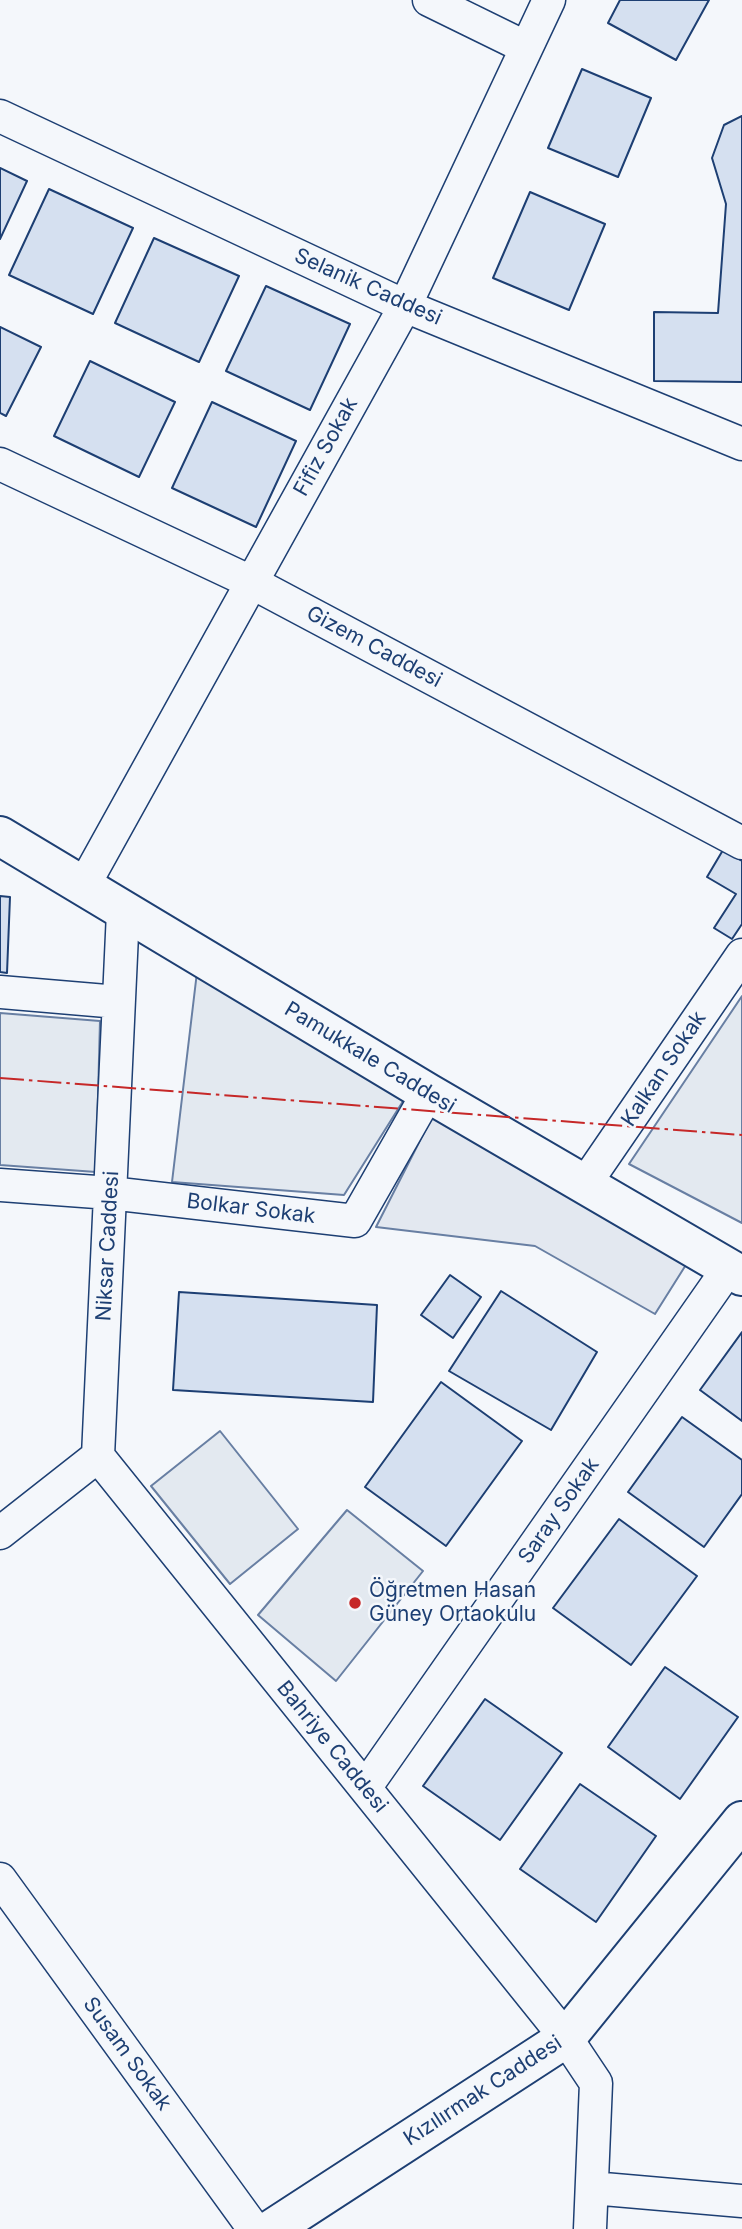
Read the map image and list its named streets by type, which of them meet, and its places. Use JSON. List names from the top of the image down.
{
  "streets": {
    "street": [
      "Selanik Caddesi",
      "Fifiz Sokak",
      "Gizem Caddesi",
      "Pamukkale Caddesi",
      "Kalkan Sokak",
      "Bolkar Sokak",
      "Niksar Caddesi",
      "Saray Sokak",
      "Bahriye Caddesi",
      "Susam Sokak",
      "Kızılırmak Caddesi"
    ]
  },
  "crossings": [
    ["Selanik Caddesi", "Fifiz Sokak"],
    ["Fifiz Sokak", "Gizem Caddesi"],
    ["Fifiz Sokak", "Pamukkale Caddesi"],
    ["Pamukkale Caddesi", "Kalkan Sokak"],
    ["Pamukkale Caddesi", "Bolkar Sokak"],
    ["Pamukkale Caddesi", "Niksar Caddesi"],
    ["Pamukkale Caddesi", "Saray Sokak"],
    ["Bolkar Sokak", "Niksar Caddesi"],
    ["Niksar Caddesi", "Bahriye Caddesi"],
    ["Saray Sokak", "Bahriye Caddesi"],
    ["Bahriye Caddesi", "Kızılırmak Caddesi"]
  ],
  "places": ["Öğretmen Hasan Güney Ortaokulu"]
}
